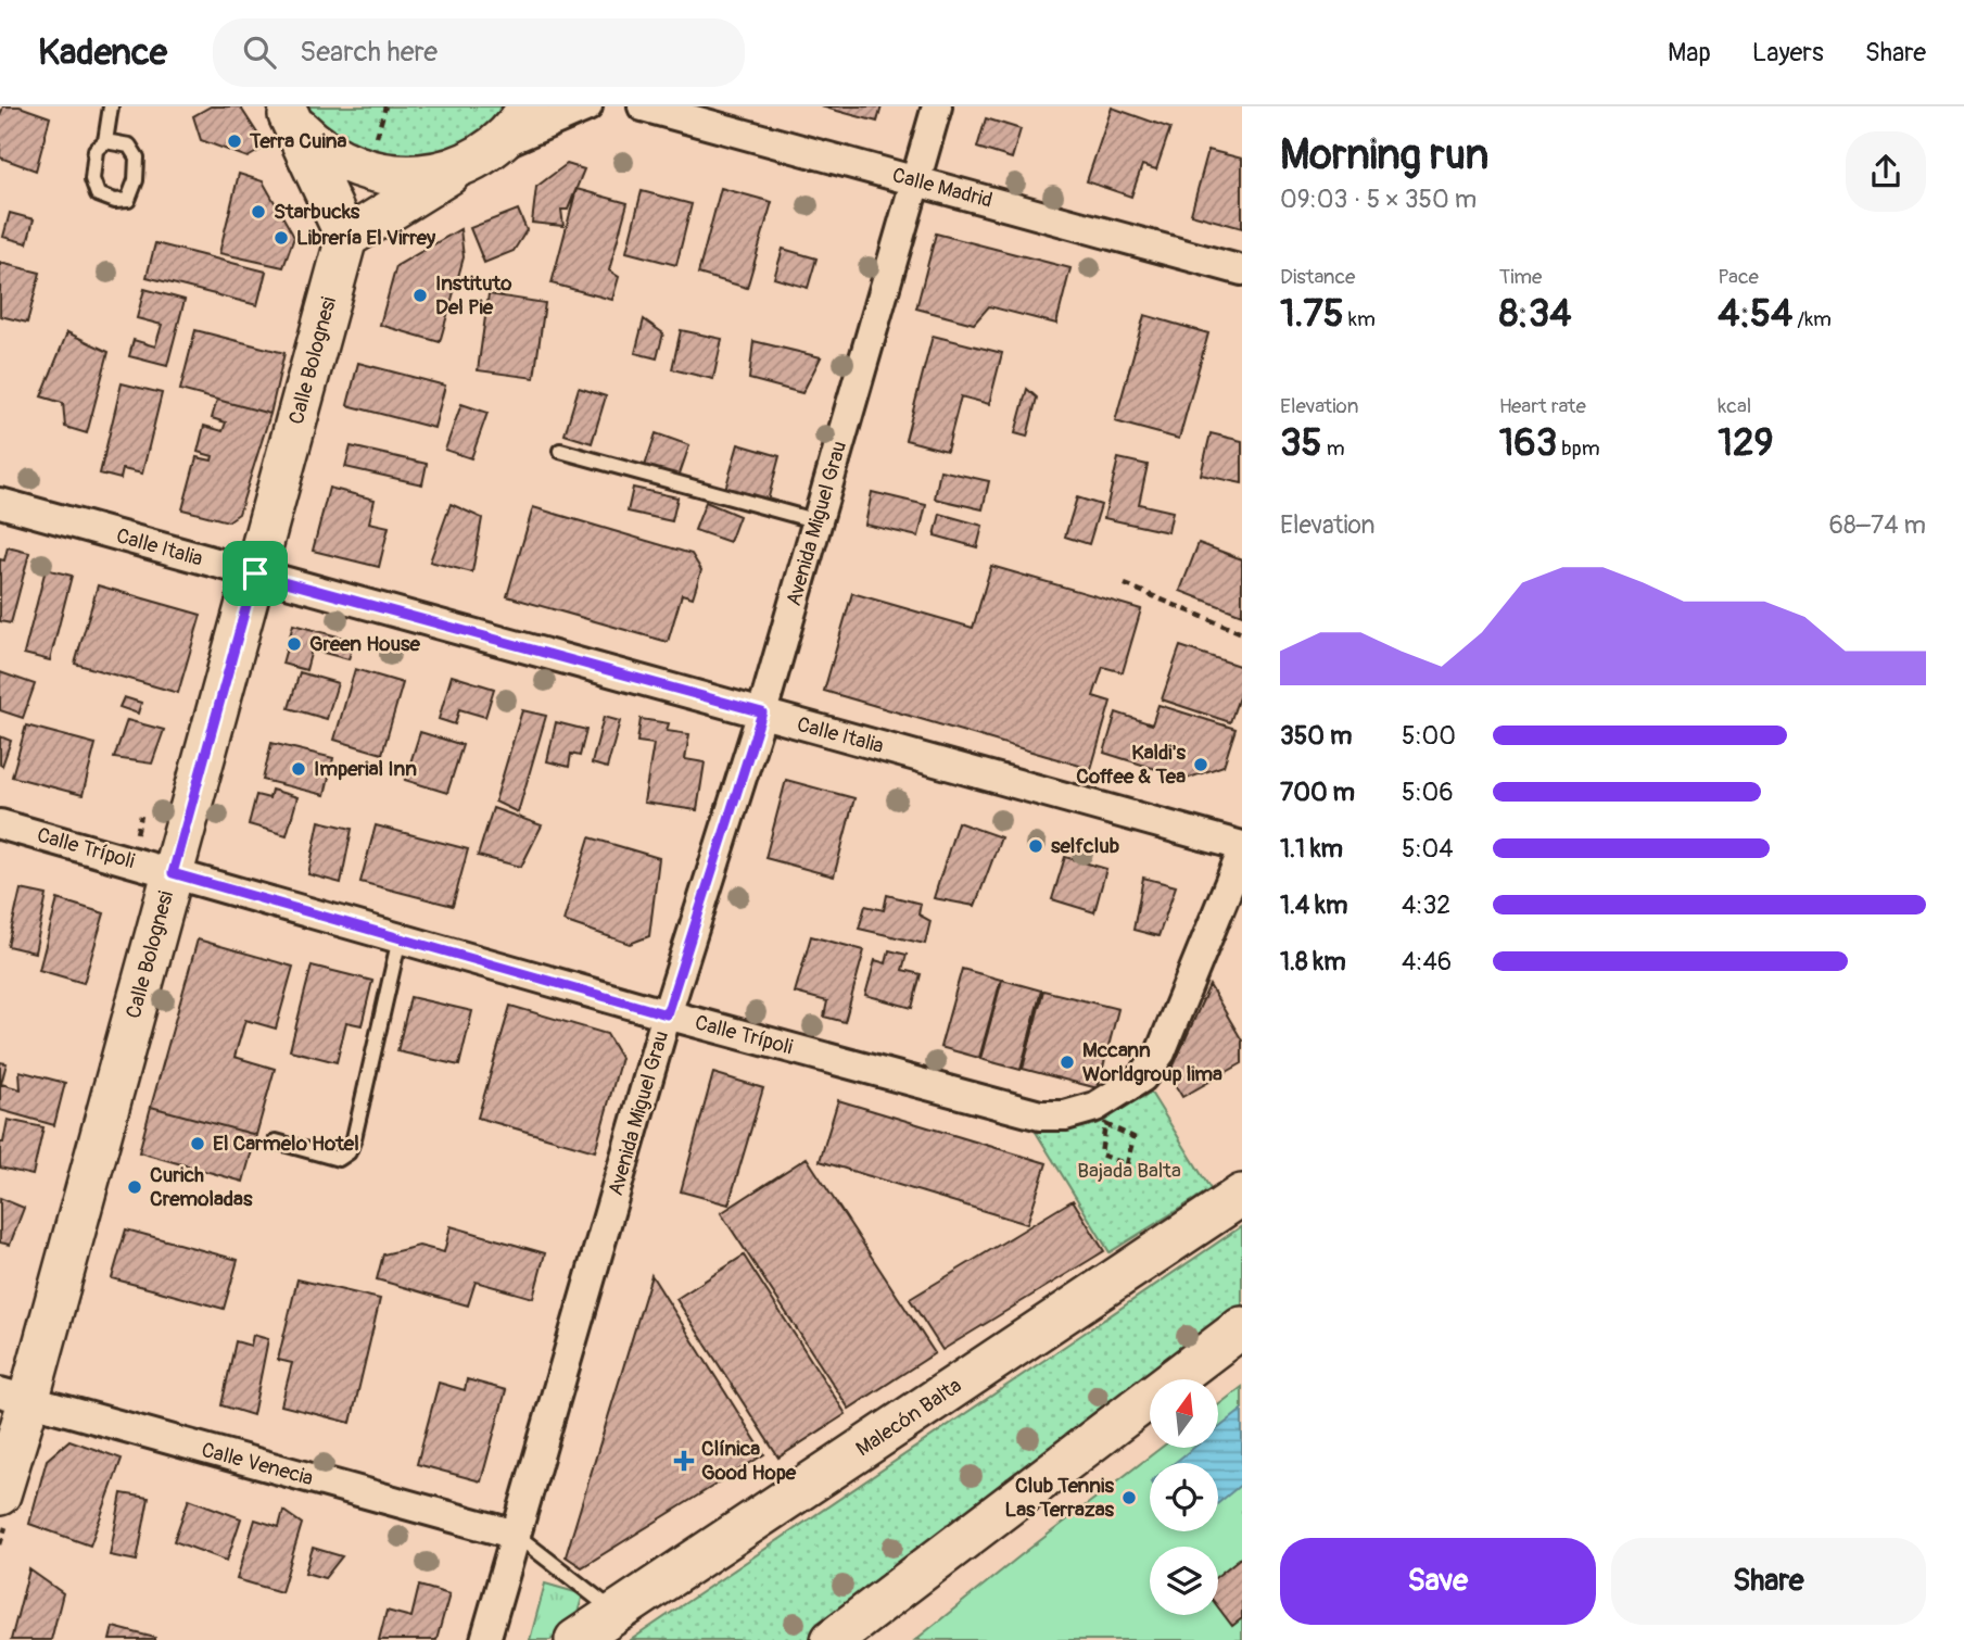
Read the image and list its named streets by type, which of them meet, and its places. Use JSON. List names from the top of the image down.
{
  "streets": {
    "main road": ["Calle Bolognesi", "Malecón Balta"],
    "street": [
      "Calle Madrid",
      "Avenida Miguel Grau",
      "Calle Italia",
      "Calle Trípoli",
      "Calle Venecia"
    ]
  },
  "crossings": [
    ["Calle Madrid", "Avenida Miguel Grau"],
    ["Calle Bolognesi", "Calle Italia"],
    ["Calle Bolognesi", "Calle Trípoli"],
    ["Calle Bolognesi", "Calle Venecia"],
    ["Avenida Miguel Grau", "Calle Italia"],
    ["Avenida Miguel Grau", "Calle Trípoli"],
    ["Avenida Miguel Grau", "Calle Venecia"]
  ],
  "parks": ["Bajada Balta"],
  "places": {
    "other": [
      "Terra Cuina",
      "Starbucks",
      "Librería El Virrey",
      "Instituto Del Pie",
      "Green House",
      "Kaldi's Coffee & Tea",
      "Imperial Inn",
      "selfclub",
      "Mccann Worldgroup lima",
      "El Carmelo Hotel",
      "Curich Cremoladas",
      "Club Tennis Las Terrazas"
    ],
    "health": ["Clínica Good Hope"]
  },
  "north": "top",
  "page": {
    "header": "Kadence",
    "search": "Search here",
    "nav": ["Map", "Layers", "Share"],
    "heading": ["Morning run", "09:03 · 5 × 350 m"],
    "stats": [
      ["Distance", "1.75 km"],
      ["Time", "8:34"],
      ["Pace", "4:54 /km"],
      ["Elevation", "35 m"],
      ["Heart rate", "163 bpm"],
      ["kcal", "129"]
    ],
    "chart": ["Elevation", "68–74 m"],
    "list": [
      {
        "name": "350 m",
        "note": "5:00"
      },
      {
        "name": "700 m",
        "note": "5:06"
      },
      {
        "name": "1.1 km",
        "note": "5:04"
      },
      {
        "name": "1.4 km",
        "note": "4:32"
      },
      {
        "name": "1.8 km",
        "note": "4:46"
      }
    ],
    "buttons": ["Save", "Share"]
  }
}
